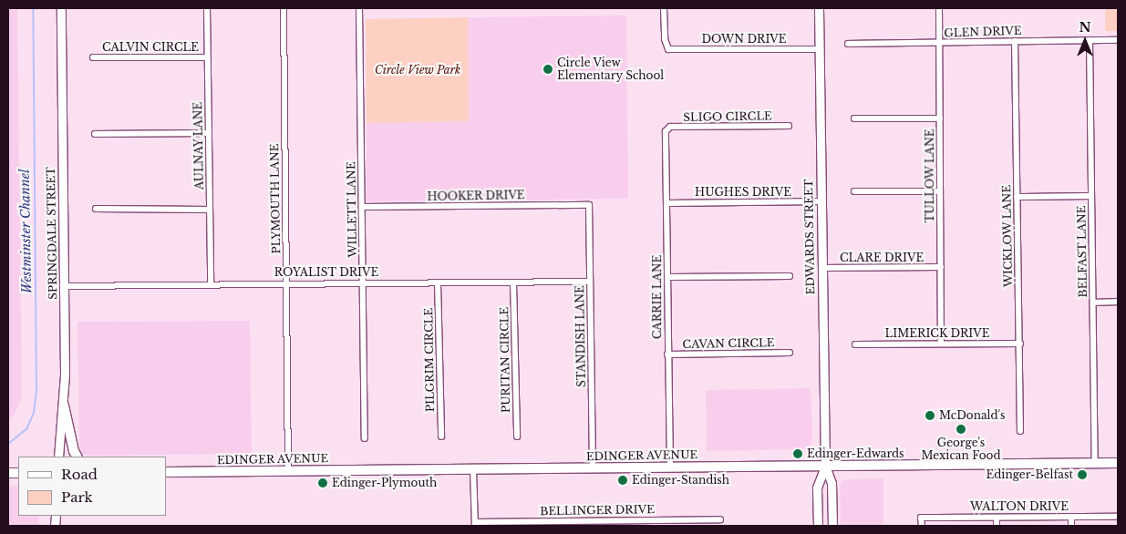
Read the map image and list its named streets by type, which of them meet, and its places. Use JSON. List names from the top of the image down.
{
  "streets": {
    "main road": ["SPRINGDALE STREET", "EDWARDS STREET", "EDINGER AVENUE"],
    "street": [
      "GLEN DRIVE",
      "DOWN DRIVE",
      "CALVIN CIRCLE",
      "SLIGO CIRCLE",
      "AULNAY LANE",
      "TULLOW LANE",
      "HUGHES DRIVE",
      "HOOKER DRIVE",
      "PLYMOUTH LANE",
      "WILLETT LANE",
      "WICKLOW LANE",
      "BELFAST LANE",
      "CLARE DRIVE",
      "ROYALIST DRIVE",
      "CARRIE LANE",
      "LIMERICK DRIVE",
      "STANDISH LANE",
      "CAVAN CIRCLE",
      "PILGRIM CIRCLE",
      "PURITAN CIRCLE",
      "WALTON DRIVE",
      "BELLINGER DRIVE"
    ]
  },
  "crossings": [
    ["GLEN DRIVE", "TULLOW LANE"],
    ["GLEN DRIVE", "WICKLOW LANE"],
    ["GLEN DRIVE", "BELFAST LANE"],
    ["DOWN DRIVE", "EDWARDS STREET"],
    ["CALVIN CIRCLE", "AULNAY LANE"],
    ["SLIGO CIRCLE", "CARRIE LANE"],
    ["AULNAY LANE", "ROYALIST DRIVE"],
    ["TULLOW LANE", "CLARE DRIVE"],
    ["TULLOW LANE", "LIMERICK DRIVE"],
    ["HUGHES DRIVE", "EDWARDS STREET"],
    ["HUGHES DRIVE", "CARRIE LANE"],
    ["HOOKER DRIVE", "WILLETT LANE"],
    ["HOOKER DRIVE", "STANDISH LANE"],
    ["PLYMOUTH LANE", "ROYALIST DRIVE"],
    ["PLYMOUTH LANE", "EDINGER AVENUE"],
    ["WILLETT LANE", "ROYALIST DRIVE"],
    ["SPRINGDALE STREET", "ROYALIST DRIVE"],
    ["WICKLOW LANE", "LIMERICK DRIVE"],
    ["EDWARDS STREET", "CLARE DRIVE"],
    ["EDWARDS STREET", "EDINGER AVENUE"],
    ["BELFAST LANE", "EDINGER AVENUE"],
    ["ROYALIST DRIVE", "STANDISH LANE"],
    ["ROYALIST DRIVE", "PILGRIM CIRCLE"],
    ["ROYALIST DRIVE", "PURITAN CIRCLE"],
    ["CARRIE LANE", "CAVAN CIRCLE"],
    ["CARRIE LANE", "EDINGER AVENUE"],
    ["STANDISH LANE", "EDINGER AVENUE"]
  ],
  "water": ["Westminster Channel"],
  "parks": ["Circle View Park"],
  "places": [
    "Circle View Elementary School",
    "McDonald's",
    "George's Mexican Food",
    "Edinger-Edwards",
    "Edinger-Belfast",
    "Edinger-Standish",
    "Edinger-Plymouth"
  ],
  "legend": ["Road", "Park"],
  "north": "top"
}
